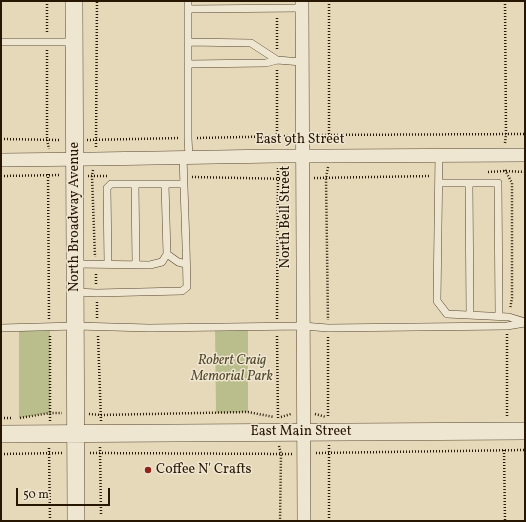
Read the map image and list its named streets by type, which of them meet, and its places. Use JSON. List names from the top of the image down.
{
  "streets": {
    "street": [
      "East 9th Street",
      "North Broadway Avenue",
      "North Bell Street",
      "East Main Street"
    ]
  },
  "crossings": [
    ["East 9th Street", "North Broadway Avenue"],
    ["East 9th Street", "North Bell Street"],
    ["North Broadway Avenue", "East Main Street"],
    ["North Bell Street", "East Main Street"]
  ],
  "parks": ["Robert Craig Memorial Park"],
  "places": ["Coffee N' Crafts"],
  "scale_bar": "50 m"
}
